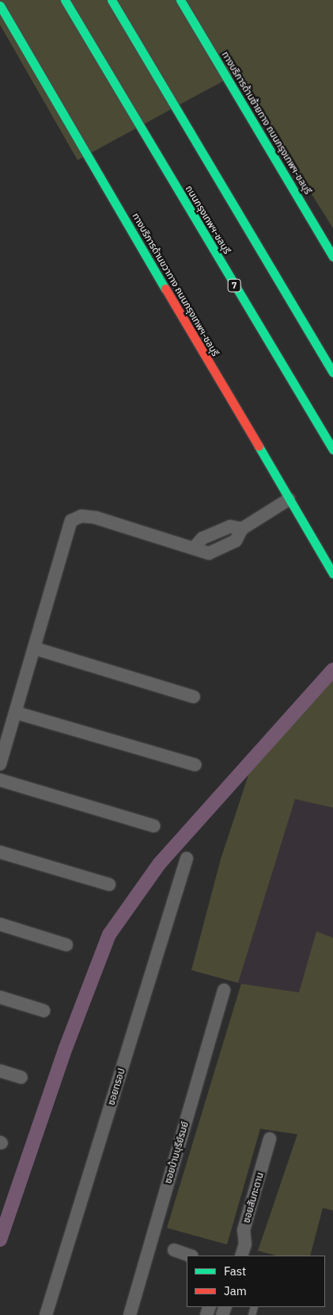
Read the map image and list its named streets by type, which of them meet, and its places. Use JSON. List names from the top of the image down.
{
  "streets": {
    "main road": [
      "ทางบริการด้านซ้ายทาง ถนนกรุงเทพฯ-ชลบุรี",
      "ถนนกรุงเทพฯ-ชลบุรี",
      "ทางบริการด้านขวาทาง ถนนกรุงเทพฯ-ชลบุรี",
      "7"
    ],
    "street": ["ซอยทรอป", "ซอยบ้านบุรีย์รมย์", "ซอยสันกะดาน"]
  },
  "legend": ["Fast", "Jam"]
}
